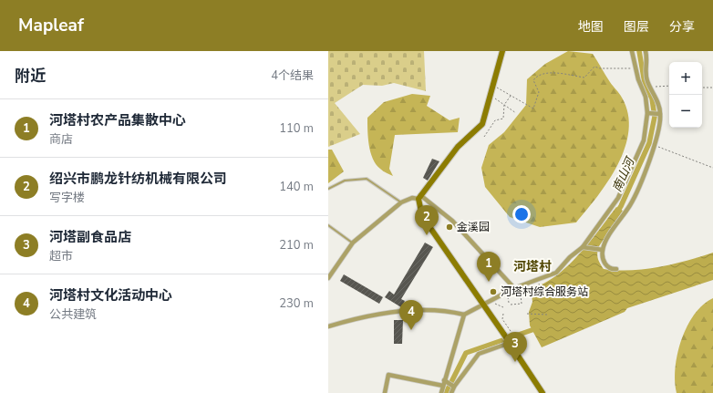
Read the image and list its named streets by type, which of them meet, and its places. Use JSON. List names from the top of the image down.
{
  "districts": ["河塔村"],
  "water": ["南山河"],
  "places": ["金溪园", "河塔村综合服务站"],
  "page": {
    "header": "Mapleaf",
    "nav": ["地图", "图层", "分享"],
    "heading": ["附近", "4个结果"],
    "map_buttons": ["+", "−"],
    "list": [
      {
        "mark": "1",
        "name": "河塔村农产品集散中心",
        "note": "商店",
        "value": "110 m"
      },
      {
        "mark": "2",
        "name": "绍兴市鹏龙针纺机械有限公司",
        "note": "写字楼",
        "value": "140 m"
      },
      {
        "mark": "3",
        "name": "河塔副食品店",
        "note": "超市",
        "value": "210 m"
      },
      {
        "mark": "4",
        "name": "河塔村文化活动中心",
        "note": "公共建筑",
        "value": "230 m"
      }
    ],
    "pins": [
      "2",
      "1",
      "4",
      "3"
    ]
  }
}
